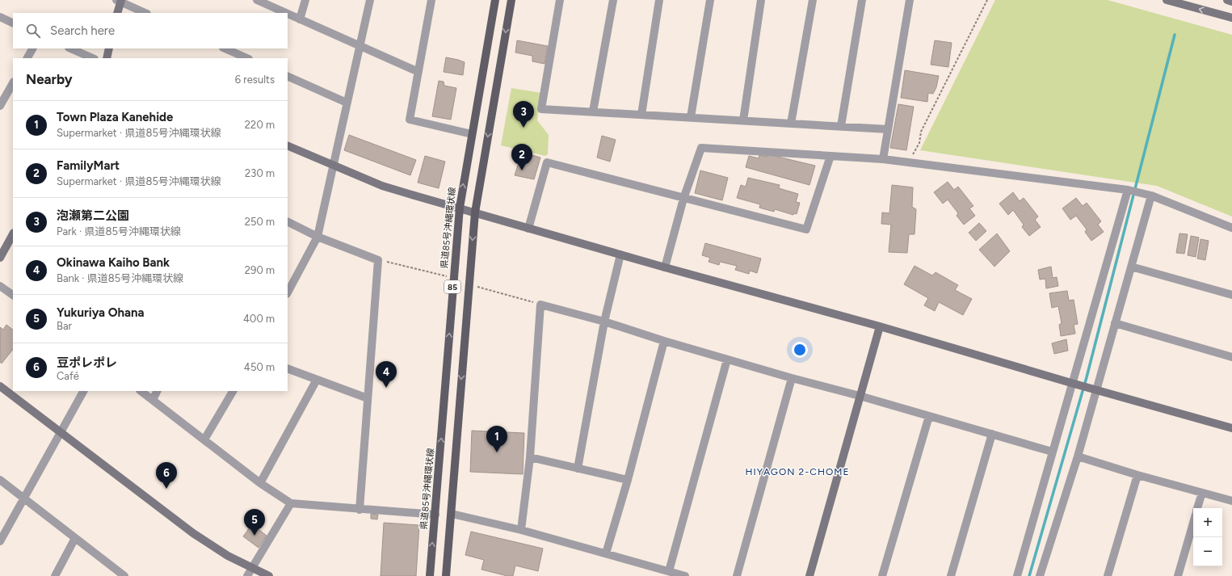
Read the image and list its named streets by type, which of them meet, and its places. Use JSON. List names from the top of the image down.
{
  "streets": {
    "main road": ["県道85号沖縄環状線", "85"]
  },
  "districts": ["HIYAGON 2-CHOME"],
  "page": {
    "search": "Search here",
    "heading": ["Nearby", "6 results"],
    "list": [
      {
        "mark": "1",
        "name": "Town Plaza Kanehide",
        "note": "Supermarket · 県道85号沖縄環状線",
        "value": "220 m"
      },
      {
        "mark": "2",
        "name": "FamilyMart",
        "note": "Supermarket · 県道85号沖縄環状線",
        "value": "230 m"
      },
      {
        "mark": "3",
        "name": "泡瀬第二公園",
        "note": "Park · 県道85号沖縄環状線",
        "value": "250 m"
      },
      {
        "mark": "4",
        "name": "Okinawa Kaiho Bank",
        "note": "Bank · 県道85号沖縄環状線",
        "value": "290 m"
      },
      {
        "mark": "5",
        "name": "Yukuriya Ohana",
        "note": "Bar",
        "value": "400 m"
      },
      {
        "mark": "6",
        "name": "豆ポレポレ",
        "note": "Café",
        "value": "450 m"
      }
    ],
    "pins": [
      "3",
      "2",
      "4",
      "1",
      "6",
      "5"
    ],
    "map_buttons": ["+", "−"]
  }
}
